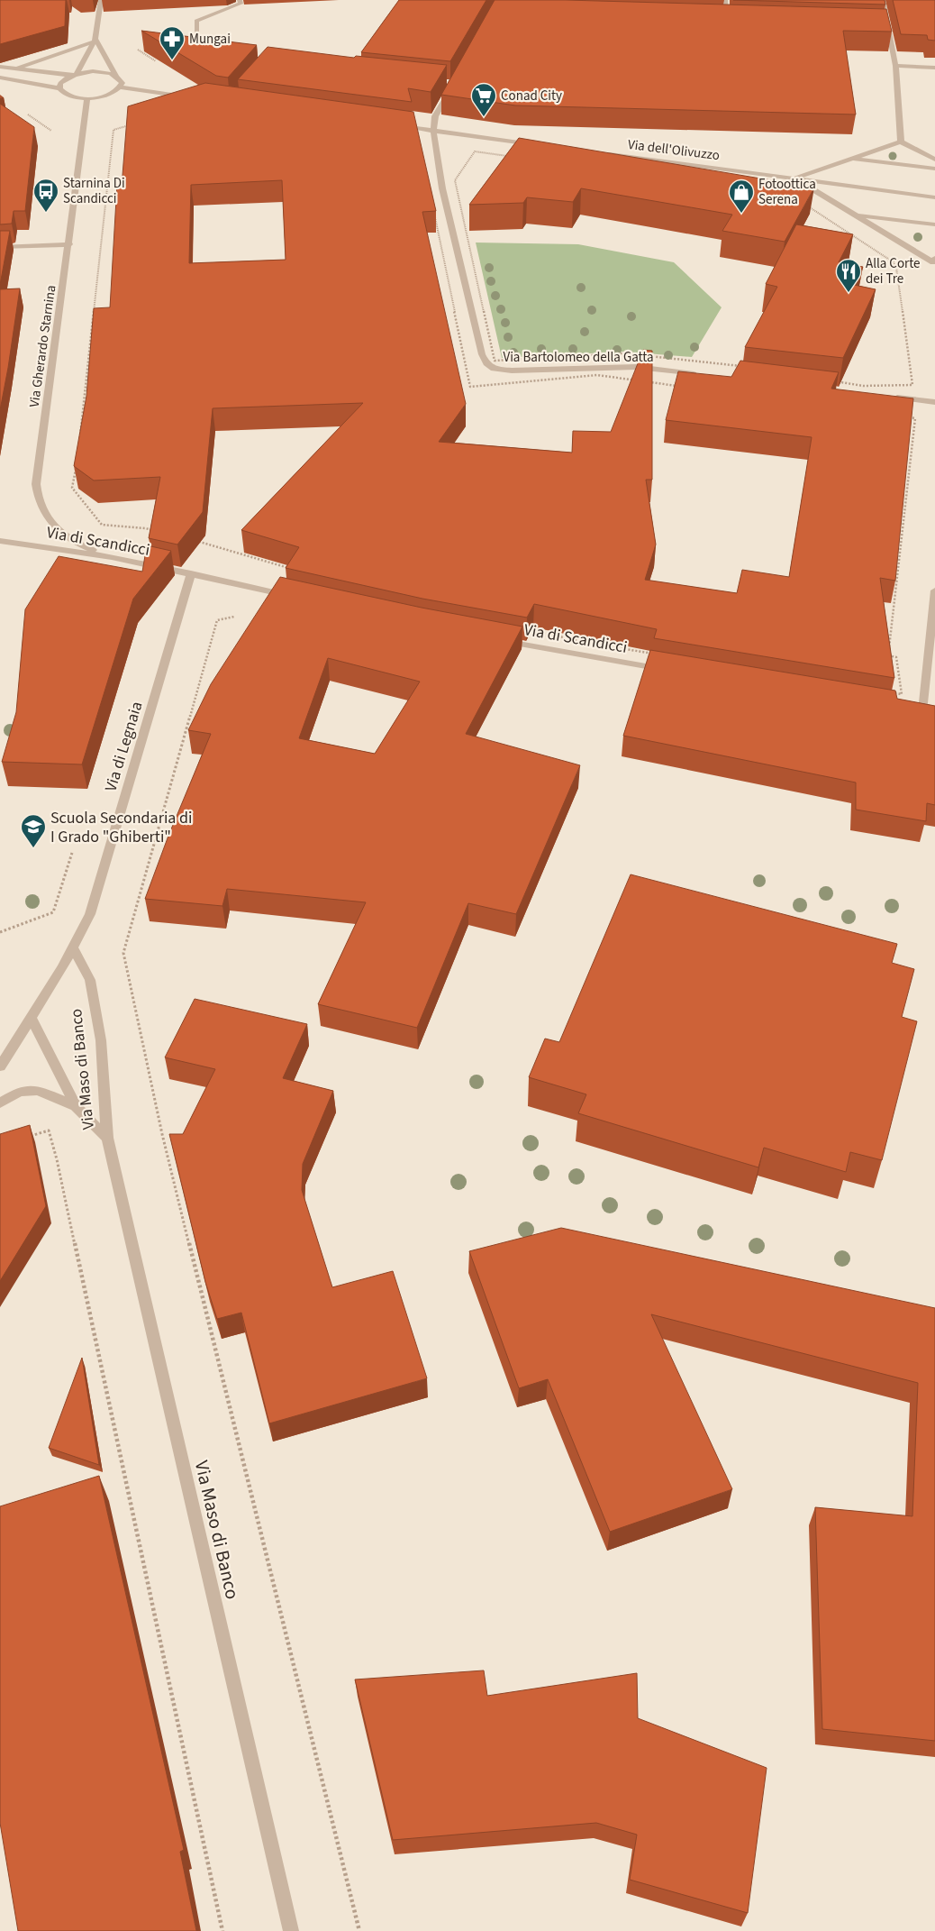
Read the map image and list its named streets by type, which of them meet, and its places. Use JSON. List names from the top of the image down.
{
  "streets": {
    "street": [
      "Via dell'Olivuzzo",
      "Via Gherardo Starnina",
      "Via Bartolomeo della Gatta",
      "Via di Scandicci",
      "Via di Legnaia",
      "Via Maso di Banco"
    ]
  },
  "crossings": [
    ["Via Gherardo Starnina", "Via di Scandicci"],
    ["Via di Scandicci", "Via di Legnaia"],
    ["Via di Legnaia", "Via Maso di Banco"]
  ],
  "places": {
    "pharmacy": ["Mungai"],
    "supermarket": ["Conad City"],
    "bus stop": ["Starnina Di Scandicci"],
    "shop": ["Fotoottica Serena"],
    "restaurant": ["Alla Corte dei Tre"],
    "school or university": ["Scuola Secondaria di I Grado \"Ghiberti\""]
  }
}
